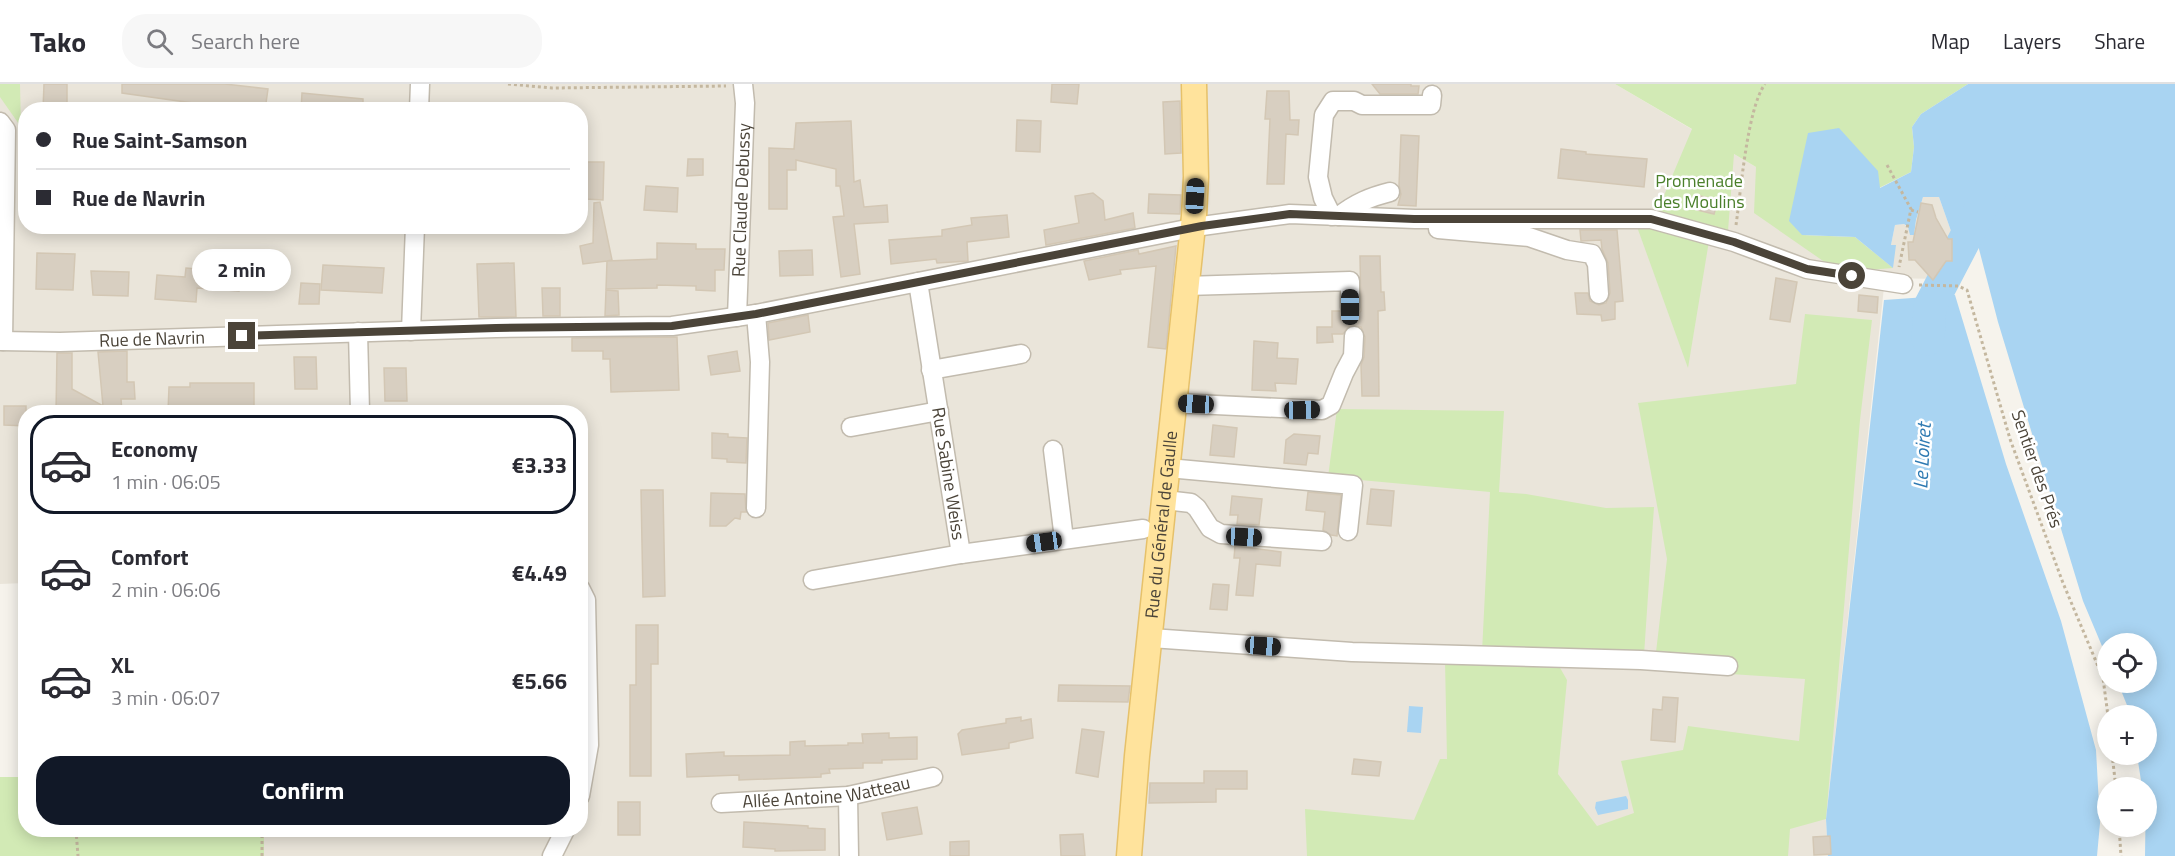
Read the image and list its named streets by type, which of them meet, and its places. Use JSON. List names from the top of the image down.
{
  "streets": {
    "main road": ["Rue du Général de Gaulle"],
    "street": [
      "Rue Claude Debussy",
      "Rue de Navrin",
      "Rue Sabine Weiss",
      "Allée Antoine Watteau"
    ],
    "path": ["Sentier des Prés"]
  },
  "crossings": [
    ["Rue Claude Debussy", "Rue de Navrin"],
    ["Rue de Navrin", "Sentier des Prés"],
    ["Rue de Navrin", "Rue Sabine Weiss"],
    ["Rue de Navrin", "Rue du Général de Gaulle"]
  ],
  "water": ["Le Loiret"],
  "parks": ["Promenade des Moulins"],
  "page": {
    "header": "Tako",
    "search": "Search here",
    "nav": ["Map", "Layers", "Share"],
    "banner": ["Rue Saint-Samson", "Rue de Navrin"],
    "bubble": "2 min",
    "list": [
      {
        "name": "Economy",
        "note": "1 min · 06:05",
        "value": "€3.33"
      },
      {
        "name": "Comfort",
        "note": "2 min · 06:06",
        "value": "€4.49"
      },
      {
        "name": "XL",
        "note": "3 min · 06:07",
        "value": "€5.66"
      }
    ],
    "map_buttons": ["+", "−"],
    "buttons": "Confirm"
  }
}
